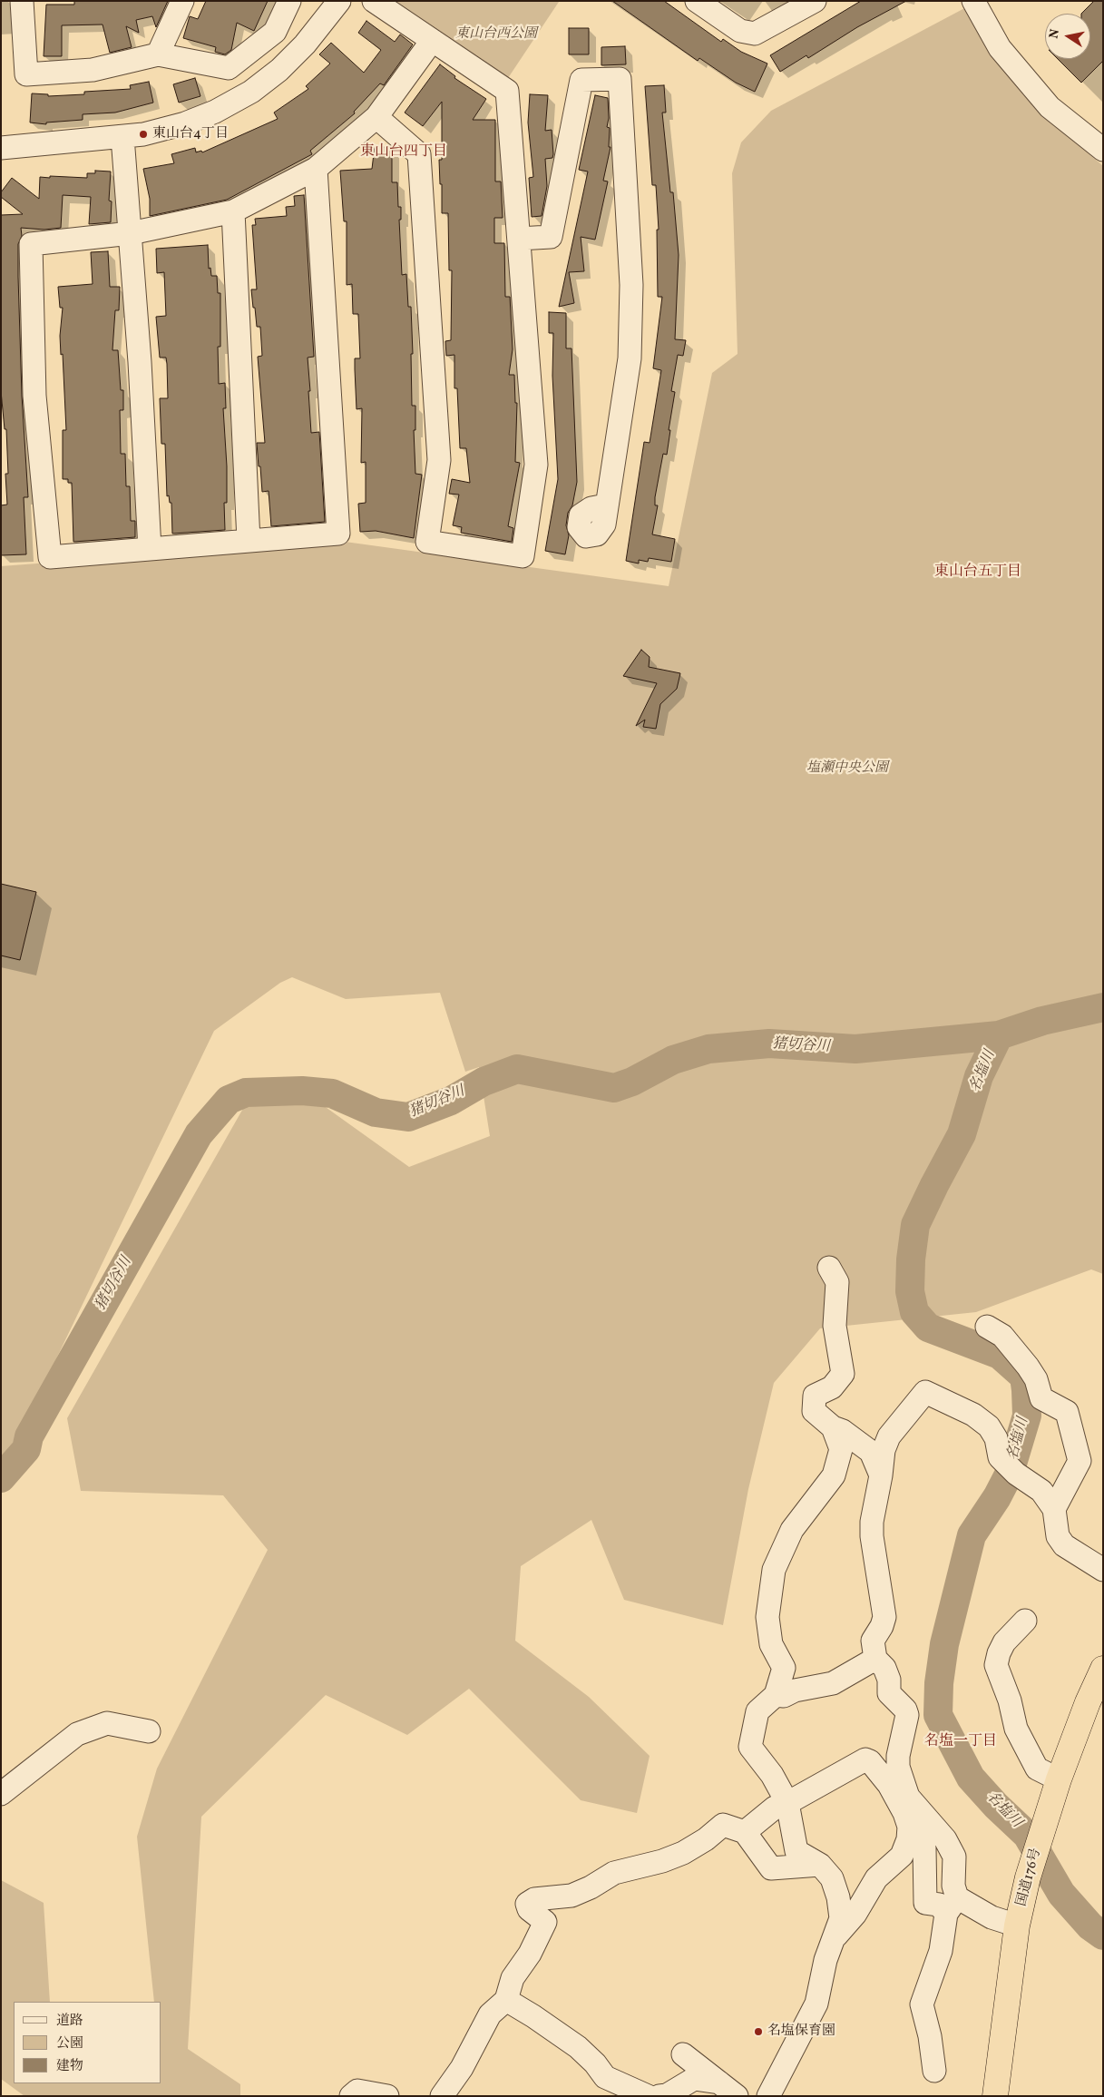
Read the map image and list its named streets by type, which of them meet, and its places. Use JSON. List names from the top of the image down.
{
  "streets": {
    "highway": ["国道176号"]
  },
  "districts": ["東山台四丁目", "東山台五丁目", "名塩一丁目"],
  "water": ["猪切谷川", "名塩川"],
  "parks": ["東山台西公園", "塩瀬中央公園"],
  "places": ["東山台4丁目", "名塩保育園"],
  "legend": ["道路", "公園", "建物"],
  "north": "left"
}
